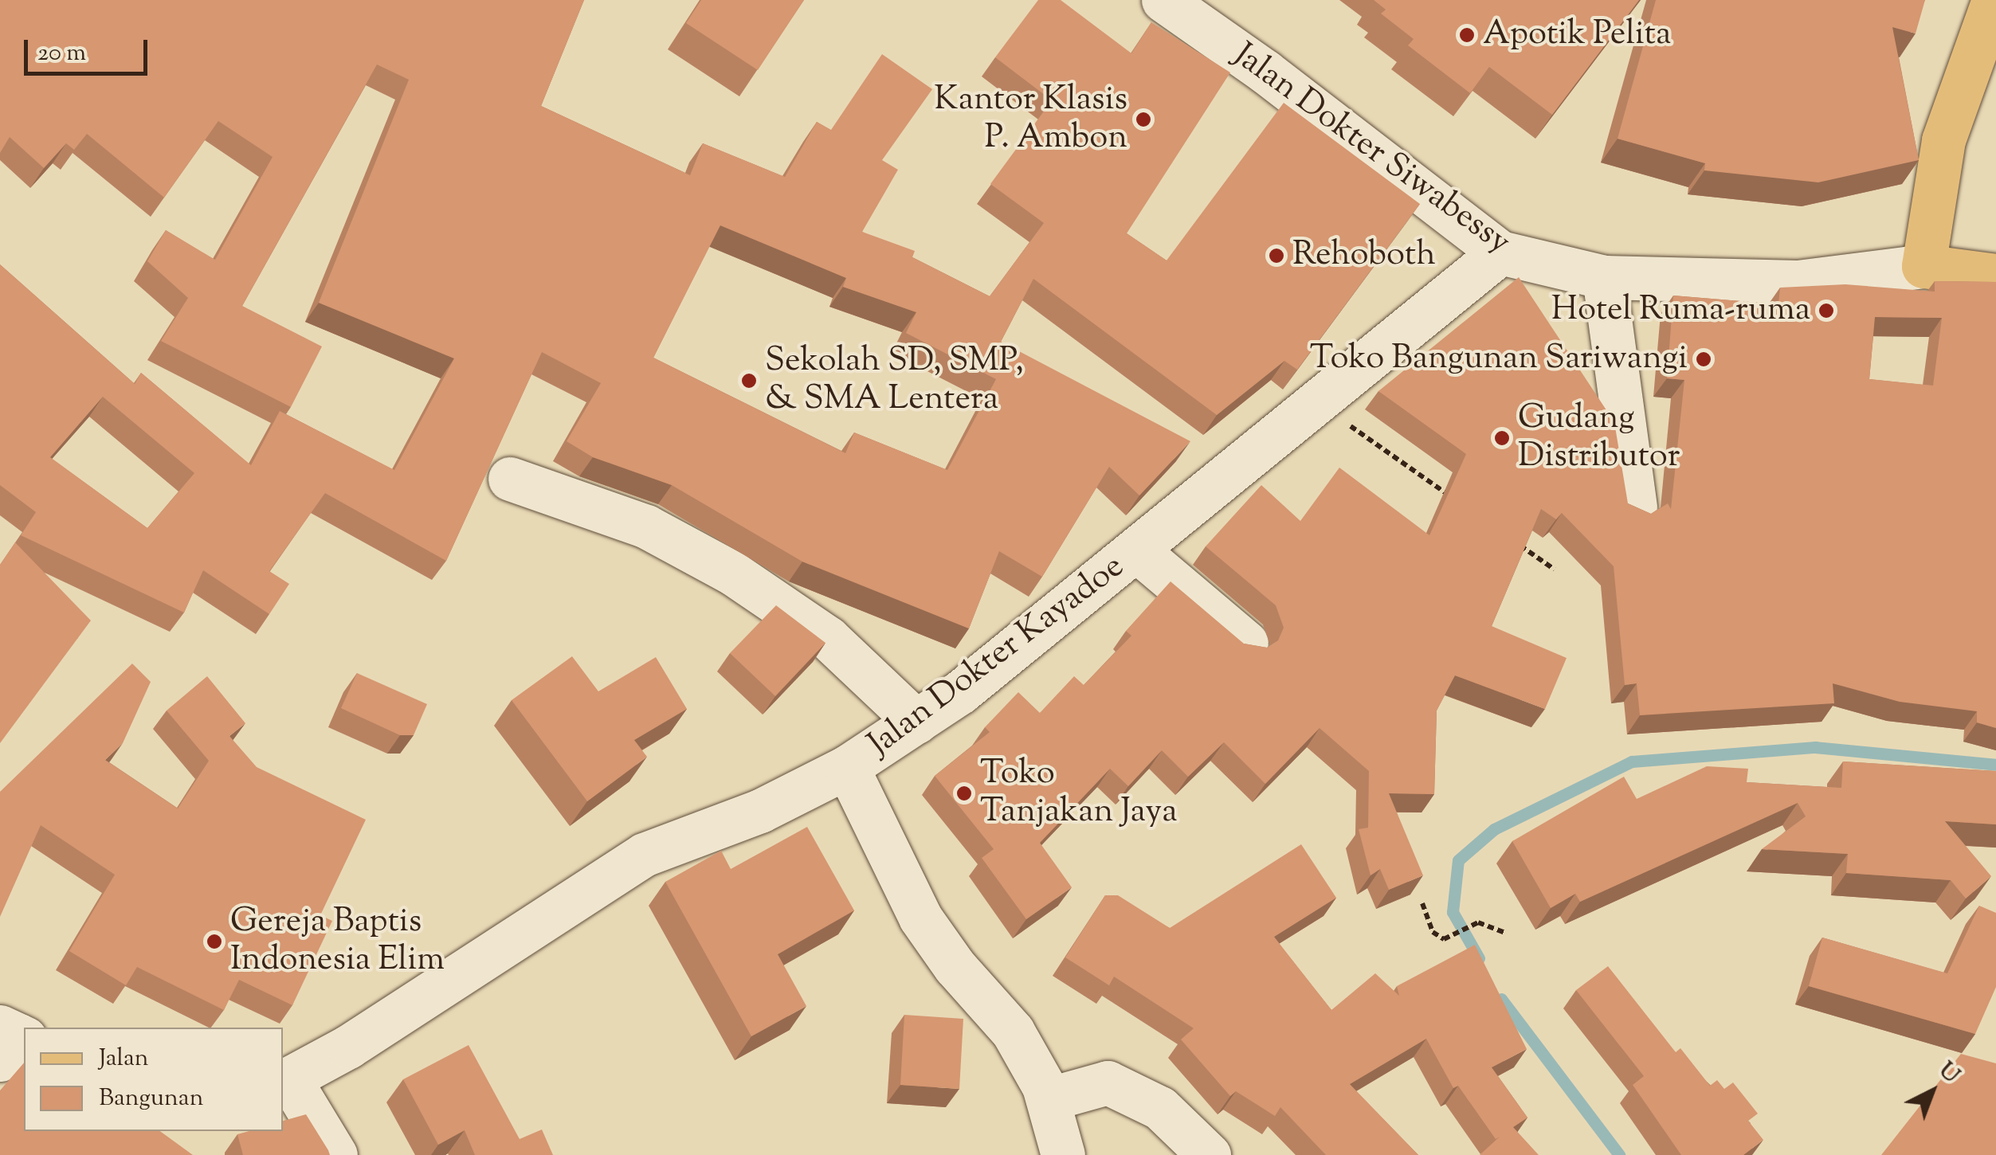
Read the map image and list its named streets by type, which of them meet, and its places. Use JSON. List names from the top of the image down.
{
  "streets": {
    "street": ["Jalan Dokter Siwabessy", "Jalan Dokter Kayadoe"]
  },
  "crossings": [
    ["Jalan Dokter Siwabessy", "Jalan Dokter Kayadoe"]
  ],
  "places": [
    "Apotik Pelita",
    "Kantor Klasis P. Ambon",
    "Rehoboth",
    "Hotel Ruma-ruma",
    "Toko Bangunan Sariwangi",
    "Sekolah SD, SMP, & SMA Lentera",
    "Gudang Distributor",
    "Toko Tanjakan Jaya",
    "Gereja Baptis Indonesia Elim"
  ],
  "legend": ["Jalan", "Bangunan"],
  "scale_bar": "20 m",
  "north": "top right"
}
